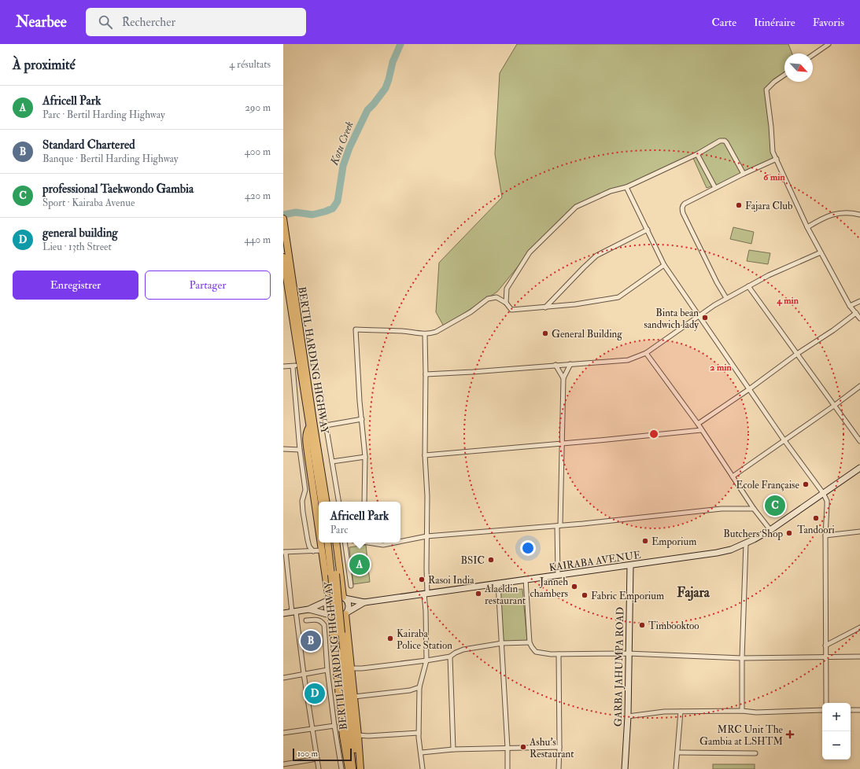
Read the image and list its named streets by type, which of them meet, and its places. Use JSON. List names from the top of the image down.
{
  "streets": {
    "main road": ["BERTIL HARDING HIGHWAY"],
    "street": ["KAIRABA AVENUE", "GARBA JAHUMPA ROAD"]
  },
  "crossings": [
    ["KAIRABA AVENUE", "GARBA JAHUMPA ROAD"]
  ],
  "districts": ["Fajara"],
  "water": ["Kotu Creek"],
  "places": {
    "other": [
      "Fajara Club",
      "Binta bean sandwich lady",
      "General Building",
      "Ecole Française",
      "Tandoori",
      "Butchers Shop",
      "Emporium",
      "BSIC",
      "Rasoi India",
      "Janneh chambers",
      "Alaeldin restaurant",
      "Fabric Emporium",
      "Timbooktoo",
      "Kairaba Police Station",
      "Ashu's Restaurant"
    ],
    "health": ["MRC Unit The Gambia at LSHTM"]
  },
  "scale_bar": "100 m",
  "north": "bottom right",
  "page": {
    "header": "Nearbee",
    "search": "Rechercher",
    "nav": ["Carte", "Itinéraire", "Favoris"],
    "heading": ["À proximité", "4 résultats"],
    "list": [
      {
        "mark": "A",
        "name": "Africell Park",
        "note": "Parc · Bertil Harding Highway",
        "value": "290 m"
      },
      {
        "mark": "B",
        "name": "Standard Chartered",
        "note": "Banque · Bertil Harding Highway",
        "value": "400 m"
      },
      {
        "mark": "C",
        "name": "professional Taekwondo Gambia",
        "note": "Sport · Kairaba Avenue",
        "value": "420 m"
      },
      {
        "mark": "D",
        "name": "general building",
        "note": "Lieu · 13th Street",
        "value": "440 m"
      }
    ],
    "buttons": ["Enregistrer", "Partager"],
    "pins": [
      "C",
      "A",
      "B",
      "D"
    ],
    "popup": ["Africell Park", "Parc"],
    "map_buttons": ["+", "−"],
    "scale": "100 m"
  },
  "rings": ["6 min", "4 min", "2 min"]
}
